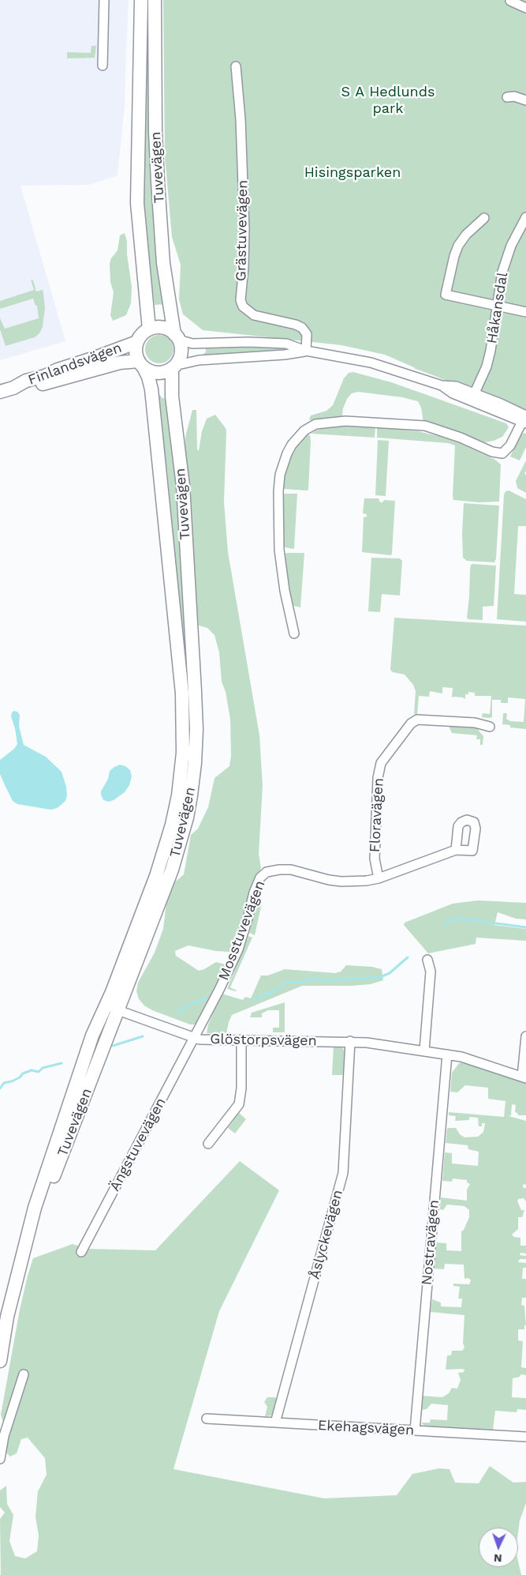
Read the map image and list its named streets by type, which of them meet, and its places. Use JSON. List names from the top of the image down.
{
  "streets": {
    "main road": ["Tuvevägen", "Finlandsvägen"],
    "street": [
      "Grästuvevägen",
      "Håkansdal",
      "Floravägen",
      "Mosstuvevägen",
      "Glöstorpsvägen",
      "Ängstuvevägen",
      "Åslyckevägen",
      "Nostravägen",
      "Ekehagsvägen"
    ]
  },
  "crossings": [
    ["Tuvevägen", "Finlandsvägen"],
    ["Tuvevägen", "Glöstorpsvägen"],
    ["Floravägen", "Mosstuvevägen"],
    ["Mosstuvevägen", "Glöstorpsvägen"],
    ["Mosstuvevägen", "Ängstuvevägen"],
    ["Glöstorpsvägen", "Ängstuvevägen"],
    ["Glöstorpsvägen", "Åslyckevägen"],
    ["Glöstorpsvägen", "Nostravägen"],
    ["Åslyckevägen", "Ekehagsvägen"],
    ["Nostravägen", "Ekehagsvägen"]
  ],
  "parks": ["S A Hedlunds park", "Hisingsparken"],
  "north": "bottom"
}
